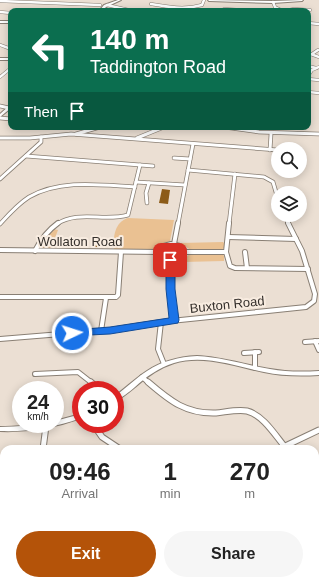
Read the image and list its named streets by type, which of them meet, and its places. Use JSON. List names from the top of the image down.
{
  "streets": {
    "street": ["Wollaton Road", "Buxton Road"]
  },
  "page": {
    "turn": ["140 m", "Taddington Road"],
    "then": "Then",
    "speed": "24 km/h",
    "limit": "30",
    "eta": [
      "09:46",
      "Arrival",
      "1",
      "min",
      "270",
      "m"
    ],
    "buttons": ["Exit", "Share"]
  }
}
